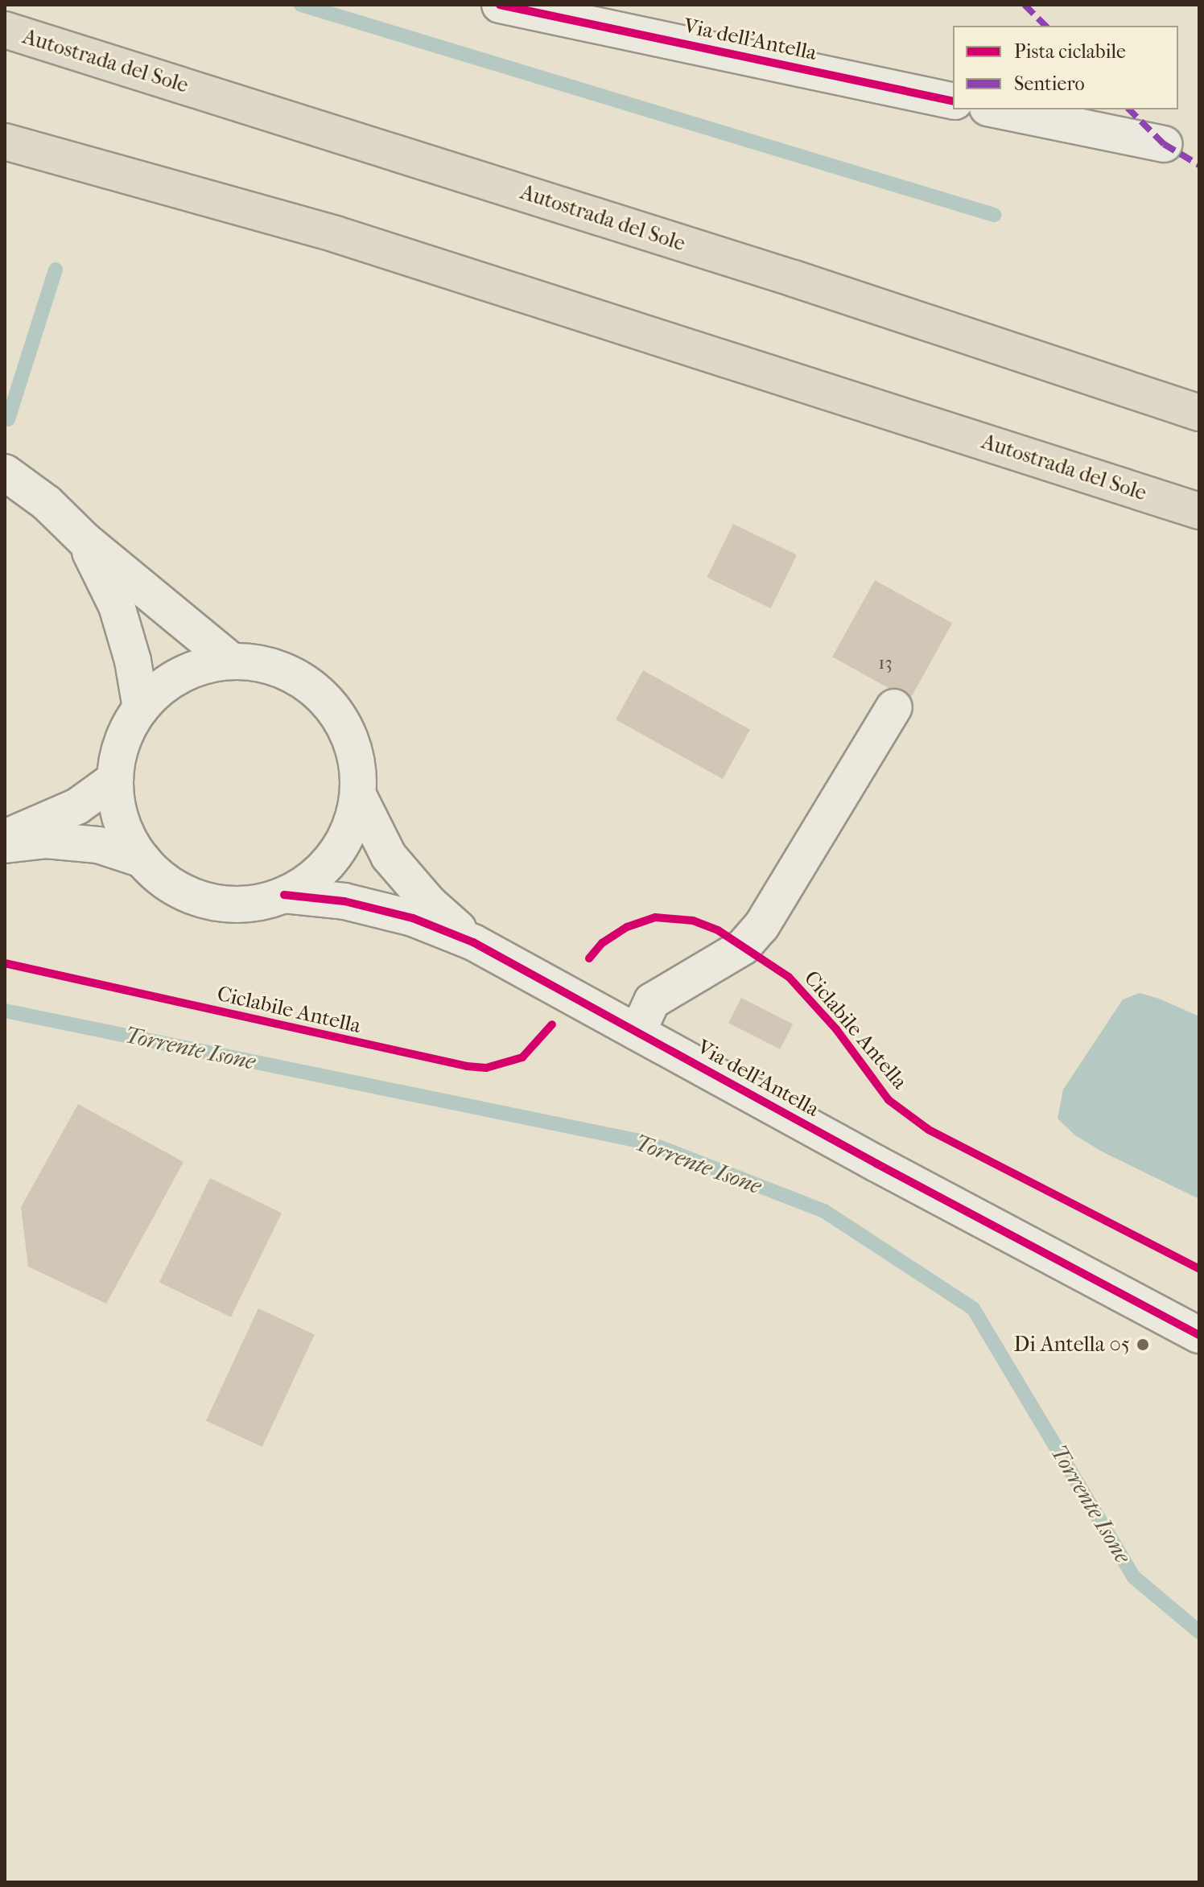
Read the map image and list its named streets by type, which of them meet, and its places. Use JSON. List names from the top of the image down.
{
  "streets": {
    "highway": ["Autostrada del Sole"],
    "street": ["Via dell'Antella"],
    "cycle path": ["Ciclabile Antella"]
  },
  "water": ["Torrente Isone"],
  "places": ["Di Antella 05"],
  "house_numbers": ["13"],
  "legend": ["Pista ciclabile", "Sentiero"]
}
